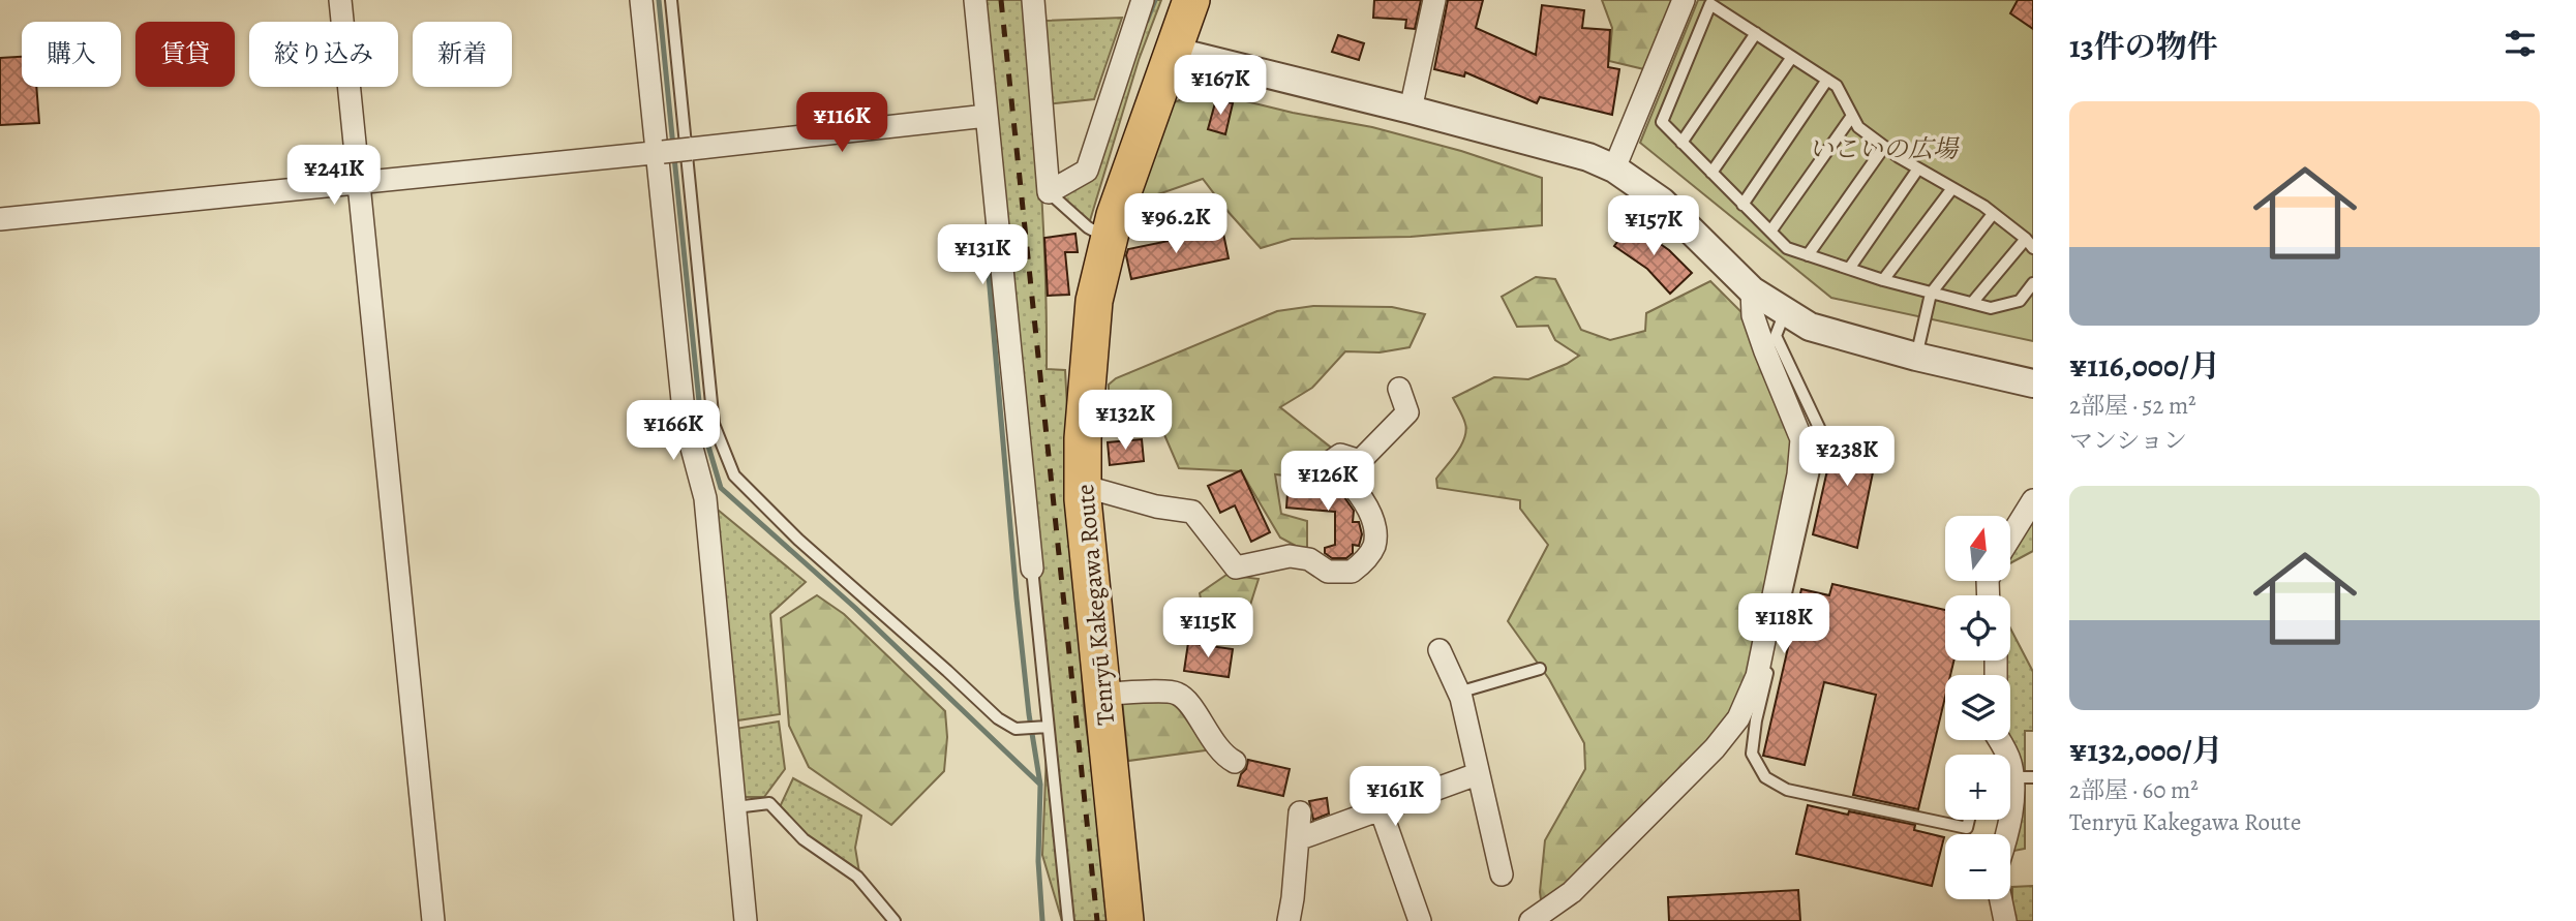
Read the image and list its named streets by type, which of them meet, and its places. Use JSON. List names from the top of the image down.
{
  "streets": {
    "main road": ["Tenryū Kakegawa Route"]
  },
  "parks": ["いこいの広場"],
  "north": "top",
  "page": {
    "heading": "13件の物件",
    "chip": [
      "購入",
      "賃貸",
      "絞り込み",
      "新着"
    ],
    "price": [
      "¥167K",
      "¥116K",
      "¥241K",
      "¥96.2K",
      "¥157K",
      "¥131K",
      "¥132K",
      "¥166K",
      "¥238K",
      "¥126K",
      "¥118K",
      "¥115K",
      "¥161K"
    ],
    "list": [
      {
        "name": "¥116,000/月",
        "note": "2部屋 · 52 m² · マンション"
      },
      {
        "name": "¥132,000/月",
        "note": "2部屋 · 60 m² · Tenryū Kakegawa Route"
      }
    ],
    "map_buttons": ["+", "−"]
  }
}
